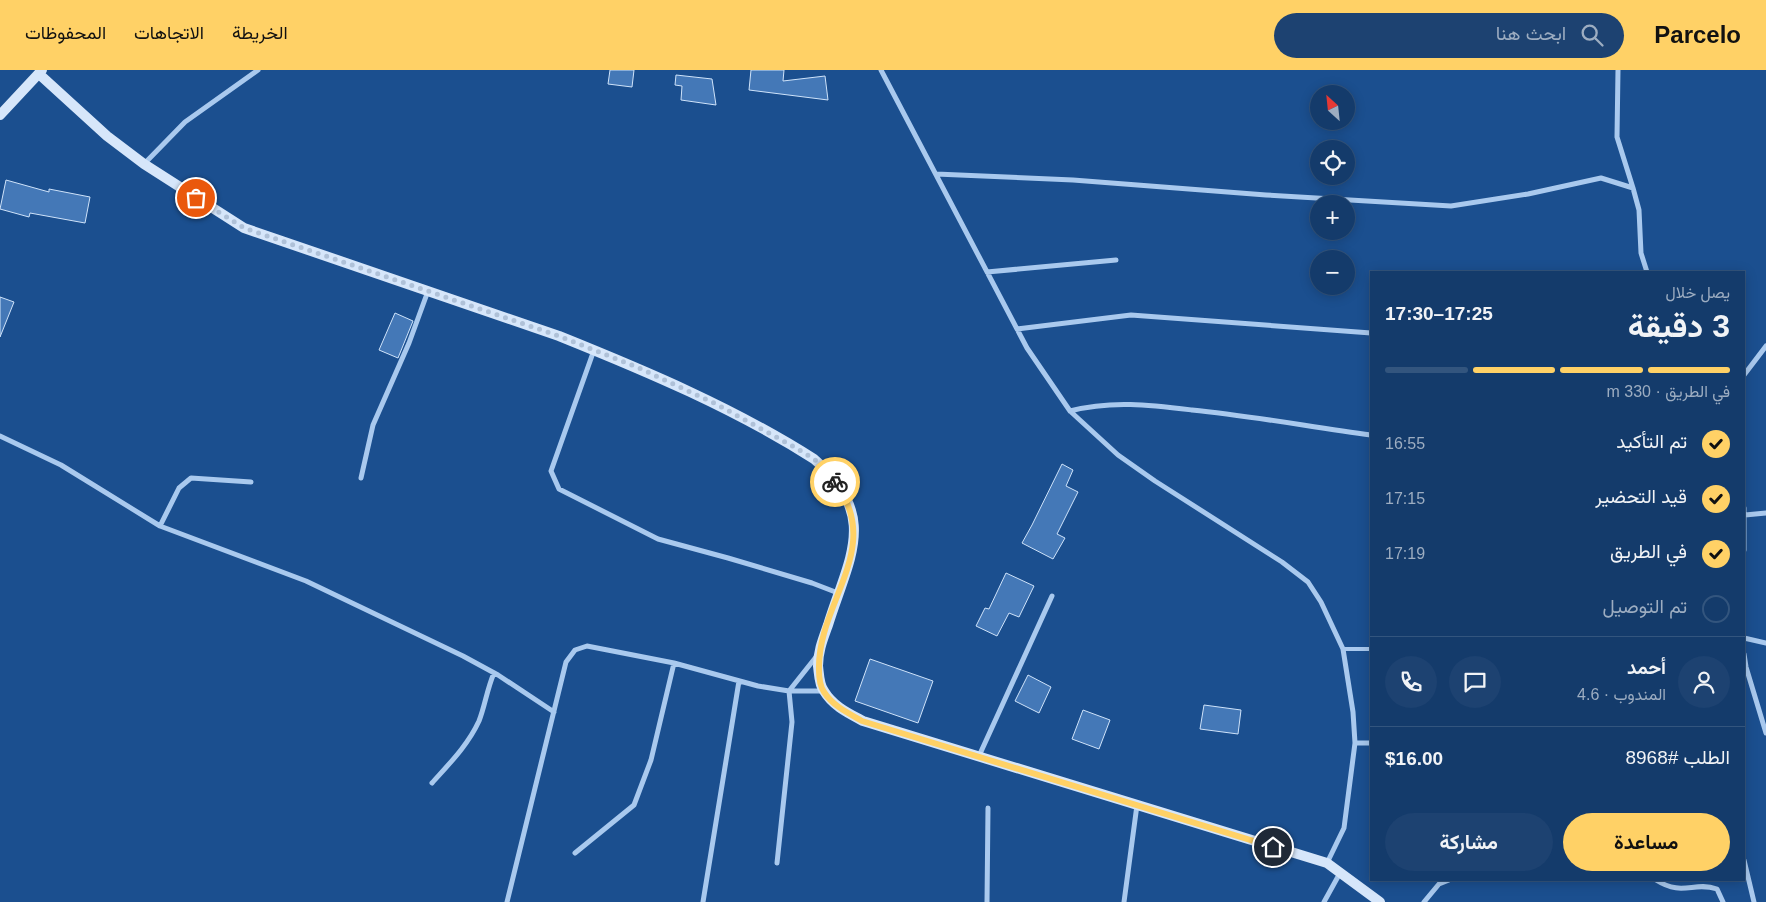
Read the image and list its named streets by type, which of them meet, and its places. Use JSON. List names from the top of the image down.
{
  "north": "top left",
  "page": {
    "header": "Parcelo",
    "search": "ابحث هنا",
    "nav": ["الخريطة", "الاتجاهات", "المحفوظات"],
    "map_buttons": ["+", "−"],
    "heading": ["3 دقيقة", "يصل خلال", "17:25–17:30"],
    "panel": [
      "أحمد",
      "المندوب · 4.6",
      "الطلب #8968",
      "$16.00"
    ],
    "bar": "في الطريق · 330 m",
    "list": [
      ["تم التأكيد", "16:55"],
      ["قيد التحضير", "17:15"],
      ["في الطريق", "17:19"],
      "تم التوصيل"
    ],
    "buttons": ["مساعدة", "مشاركة"]
  }
}
